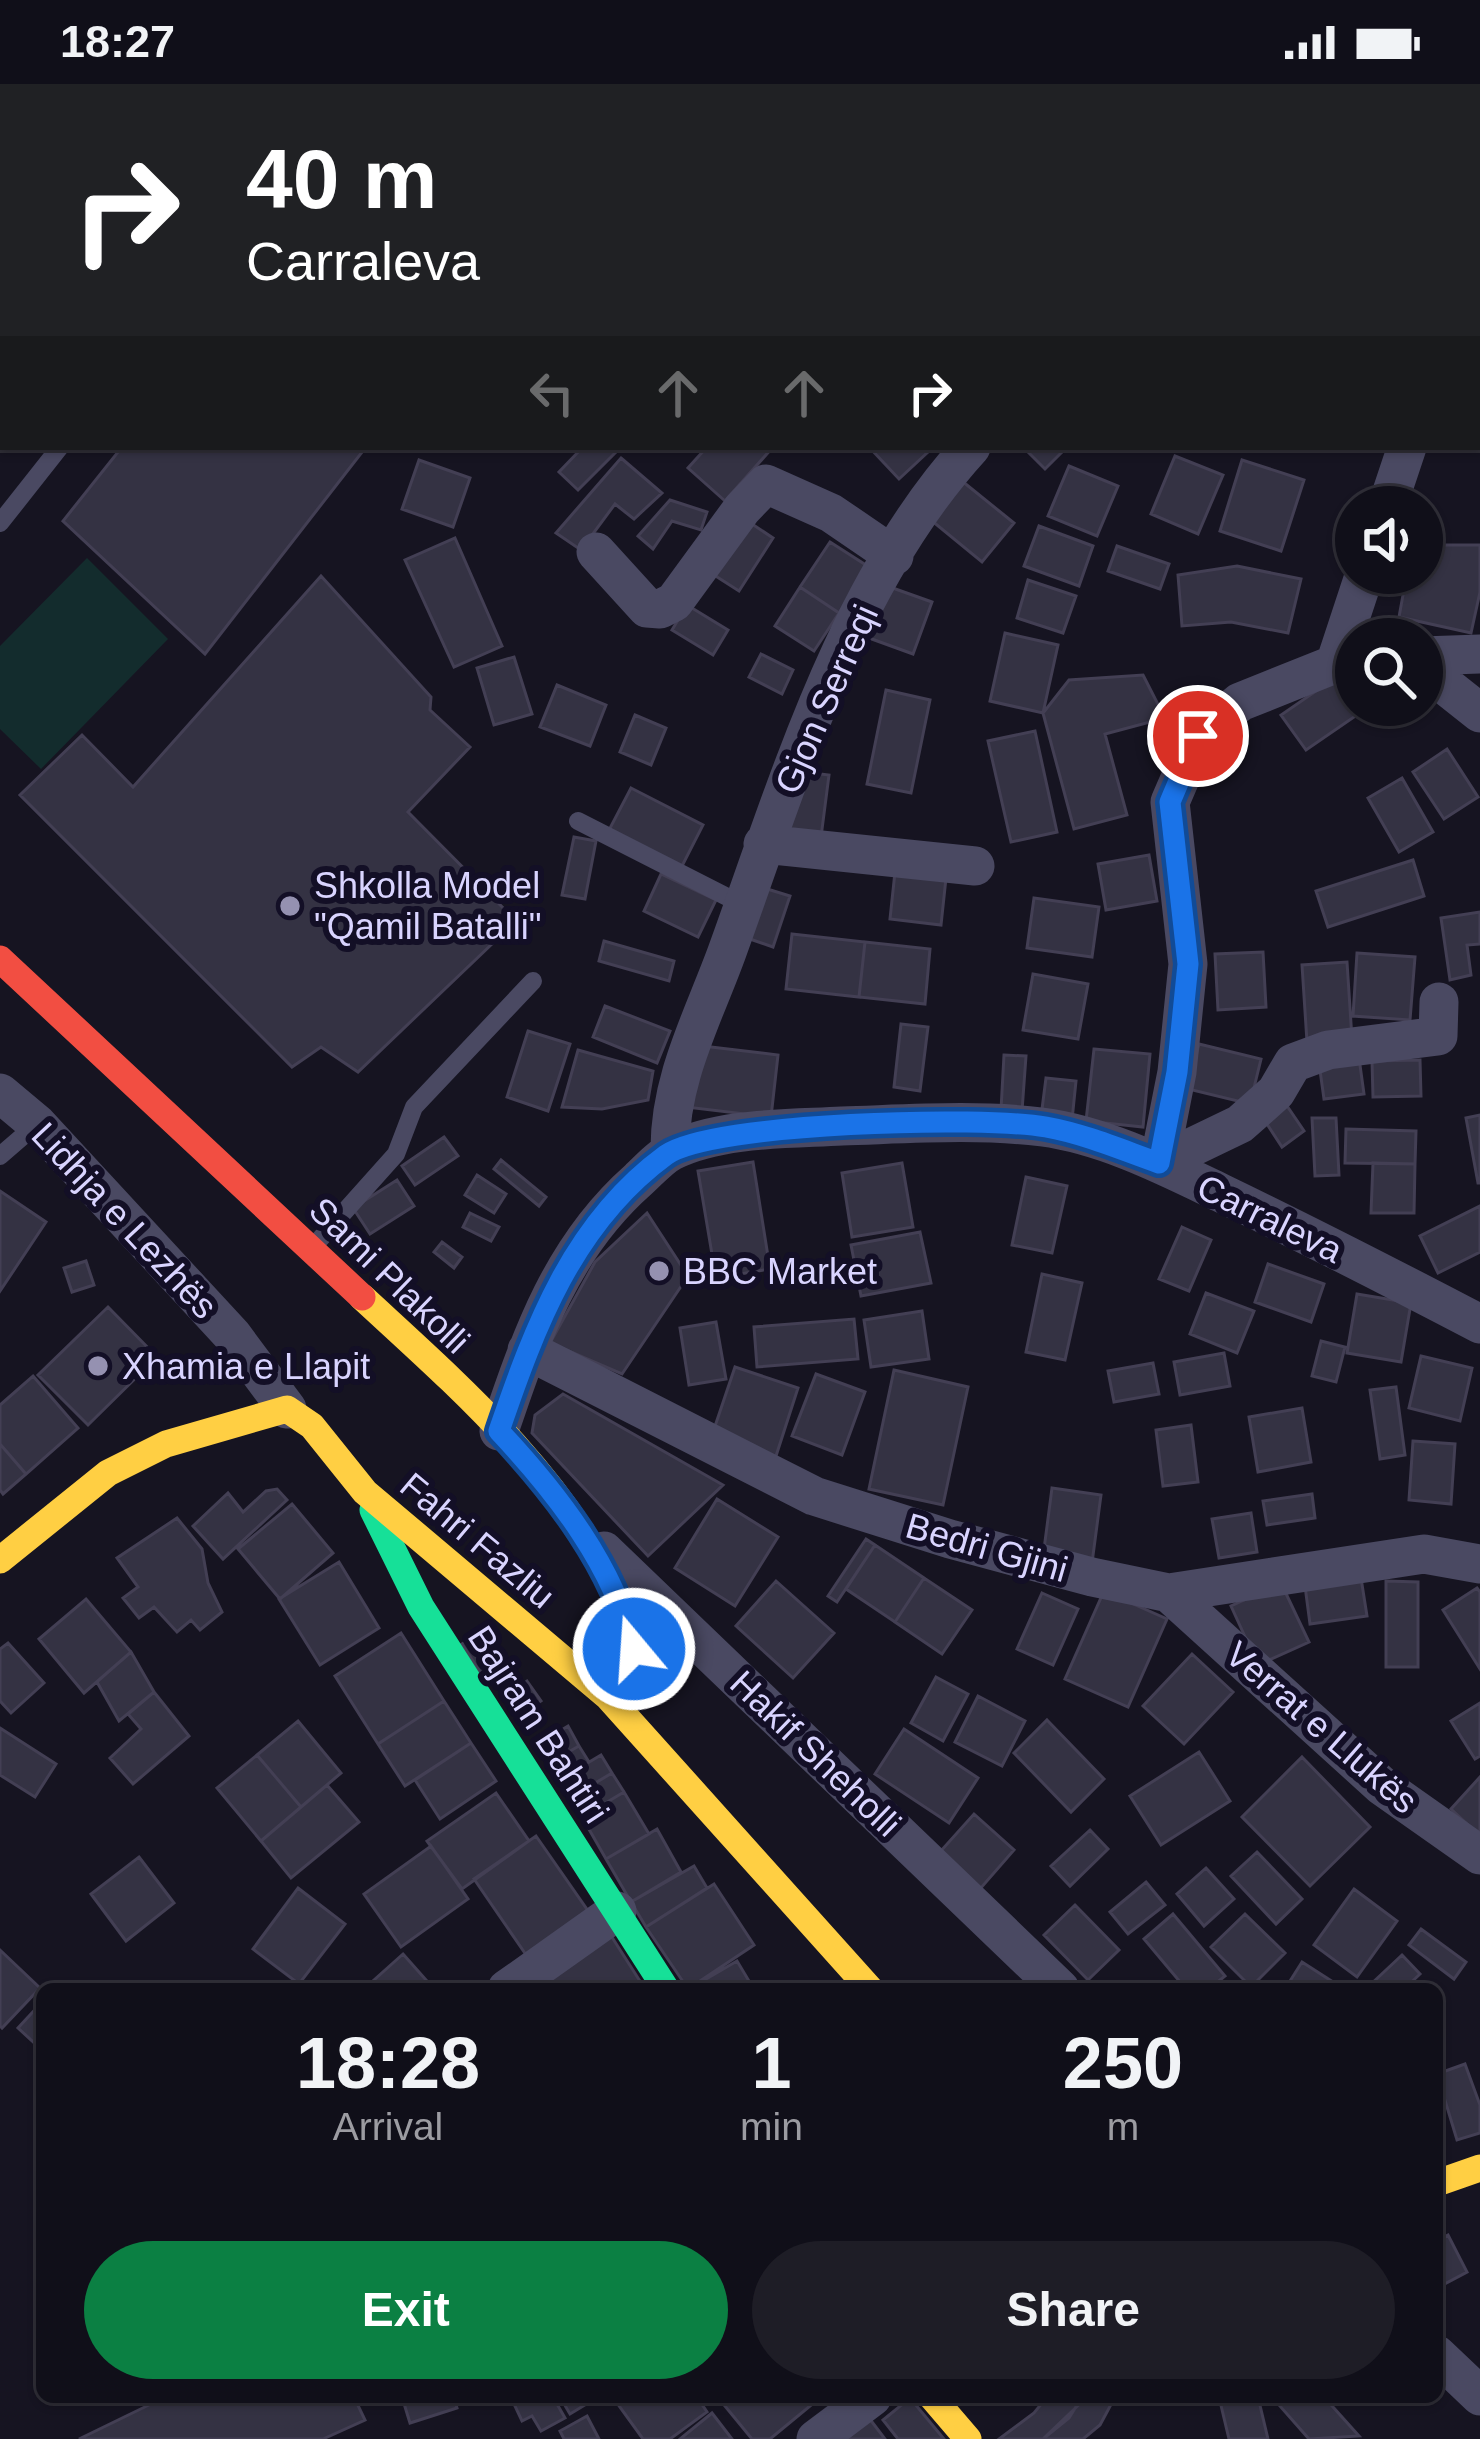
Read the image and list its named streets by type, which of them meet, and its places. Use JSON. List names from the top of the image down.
{
  "streets": {
    "main road": ["Sami Plakolli", "Fahri Fazliu", "Bajram Bahtiri"],
    "street": [
      "Gjon Serreqi",
      "Carraleva",
      "Lidhja e Lezhës",
      "Bedri Gjini",
      "Verrat e Llukës",
      "Hakif Sheholli"
    ]
  },
  "crossings": [
    ["Gjon Serreqi", "Carraleva"],
    ["Carraleva", "Sami Plakolli"],
    ["Carraleva", "Bedri Gjini"],
    ["Lidhja e Lezhës", "Fahri Fazliu"],
    ["Sami Plakolli", "Fahri Fazliu"],
    ["Sami Plakolli", "Hakif Sheholli"],
    ["Fahri Fazliu", "Bajram Bahtiri"],
    ["Bedri Gjini", "Verrat e Llukës"]
  ],
  "places": ["Shkolla Model \"Qamil Batalli\"", "BBC Market", "Xhamia e Llapit"],
  "page": {
    "status": "18:27",
    "turn": ["40 m", "Carraleva"],
    "eta": [
      "18:28",
      "Arrival",
      "1",
      "min",
      "250",
      "m"
    ],
    "buttons": ["Exit", "Share"]
  }
}
